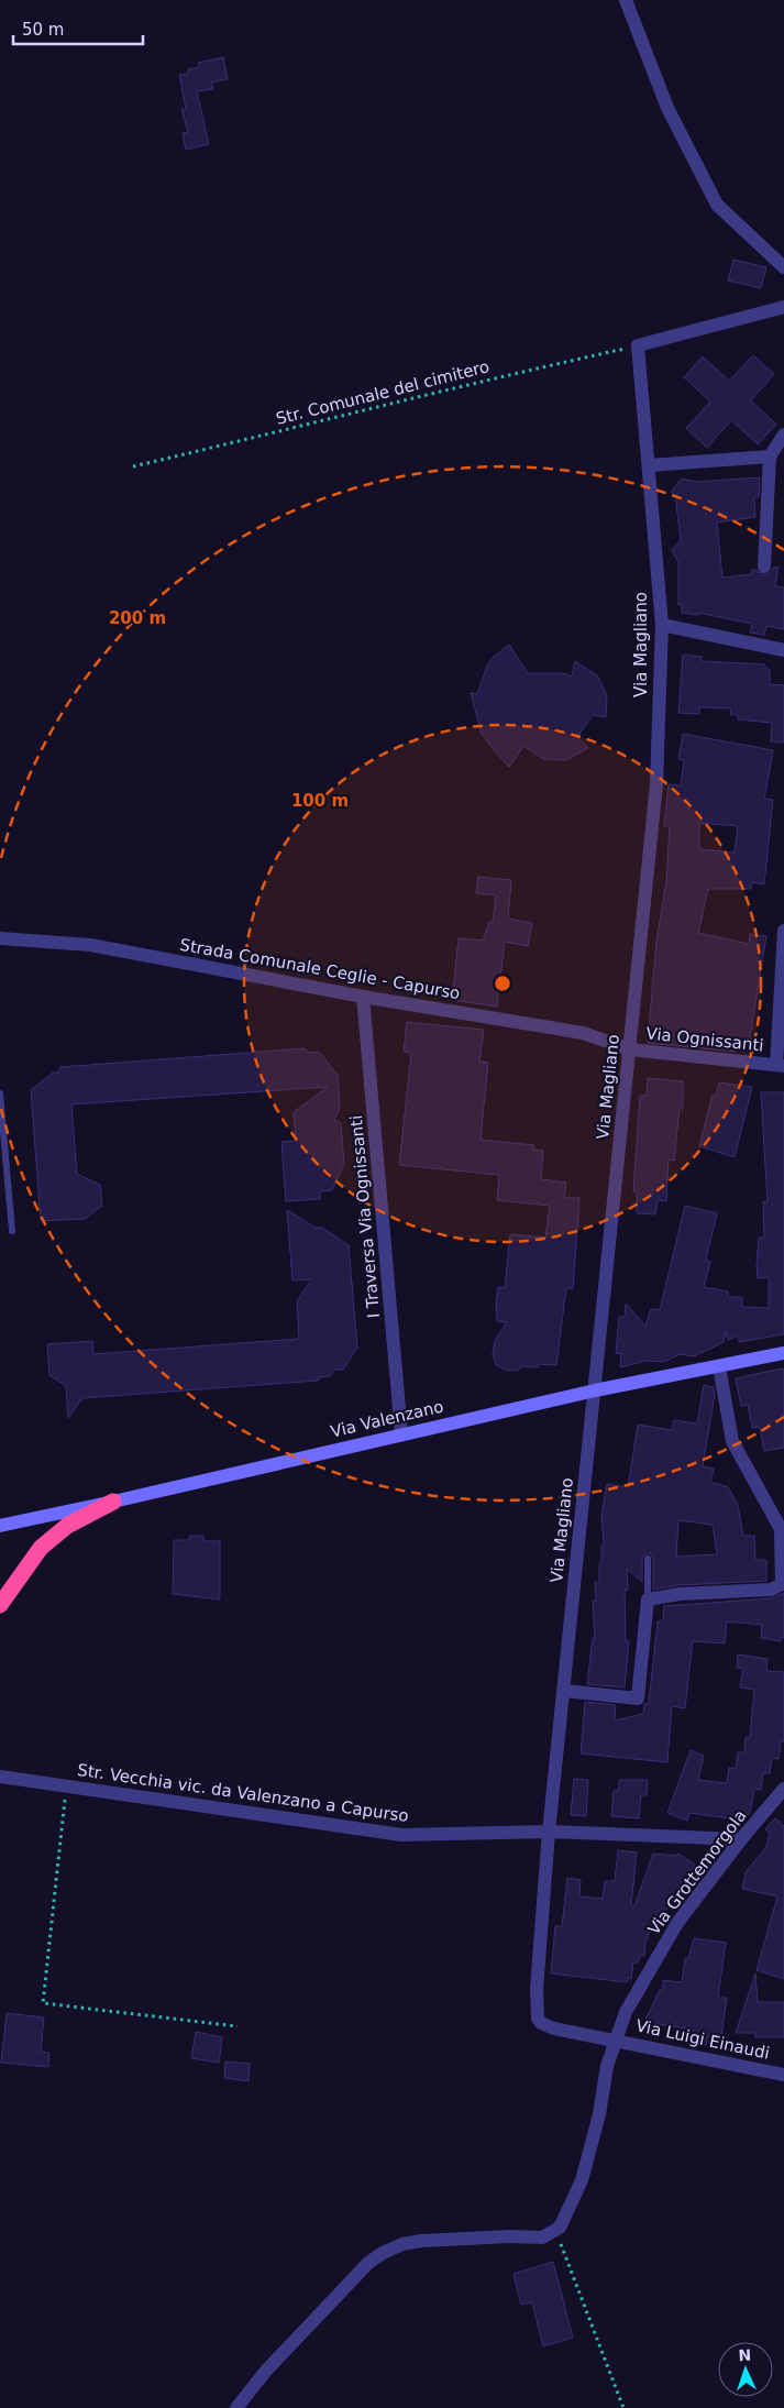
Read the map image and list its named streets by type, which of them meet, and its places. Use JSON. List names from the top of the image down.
{
  "streets": {
    "street": [
      "Via Magliano",
      "Strada Comunale Ceglie - Capurso",
      "Via Ognissanti",
      "I Traversa Via Ognissanti",
      "Via Valenzano",
      "Str. Vecchia vic. da Valenzano a Capurso",
      "Via Grottemorgola",
      "Via Luigi Einaudi"
    ],
    "path": ["Str. Comunale del cimitero"]
  },
  "crossings": [
    ["Str. Comunale del cimitero", "Via Magliano"],
    ["Via Magliano", "Strada Comunale Ceglie - Capurso"],
    ["Via Magliano", "Via Ognissanti"],
    ["Via Magliano", "Via Valenzano"],
    ["Via Magliano", "Str. Vecchia vic. da Valenzano a Capurso"],
    ["Via Magliano", "Via Luigi Einaudi"],
    ["Strada Comunale Ceglie - Capurso", "Via Ognissanti"],
    ["Strada Comunale Ceglie - Capurso", "I Traversa Via Ognissanti"],
    ["I Traversa Via Ognissanti", "Via Valenzano"],
    ["Str. Vecchia vic. da Valenzano a Capurso", "Via Grottemorgola"],
    ["Str. Vecchia vic. da Valenzano a Capurso", "Via Luigi Einaudi"],
    ["Via Grottemorgola", "Via Luigi Einaudi"]
  ],
  "scale_bar": "50 m",
  "north": "top",
  "rings": ["200 m", "100 m"]
}
